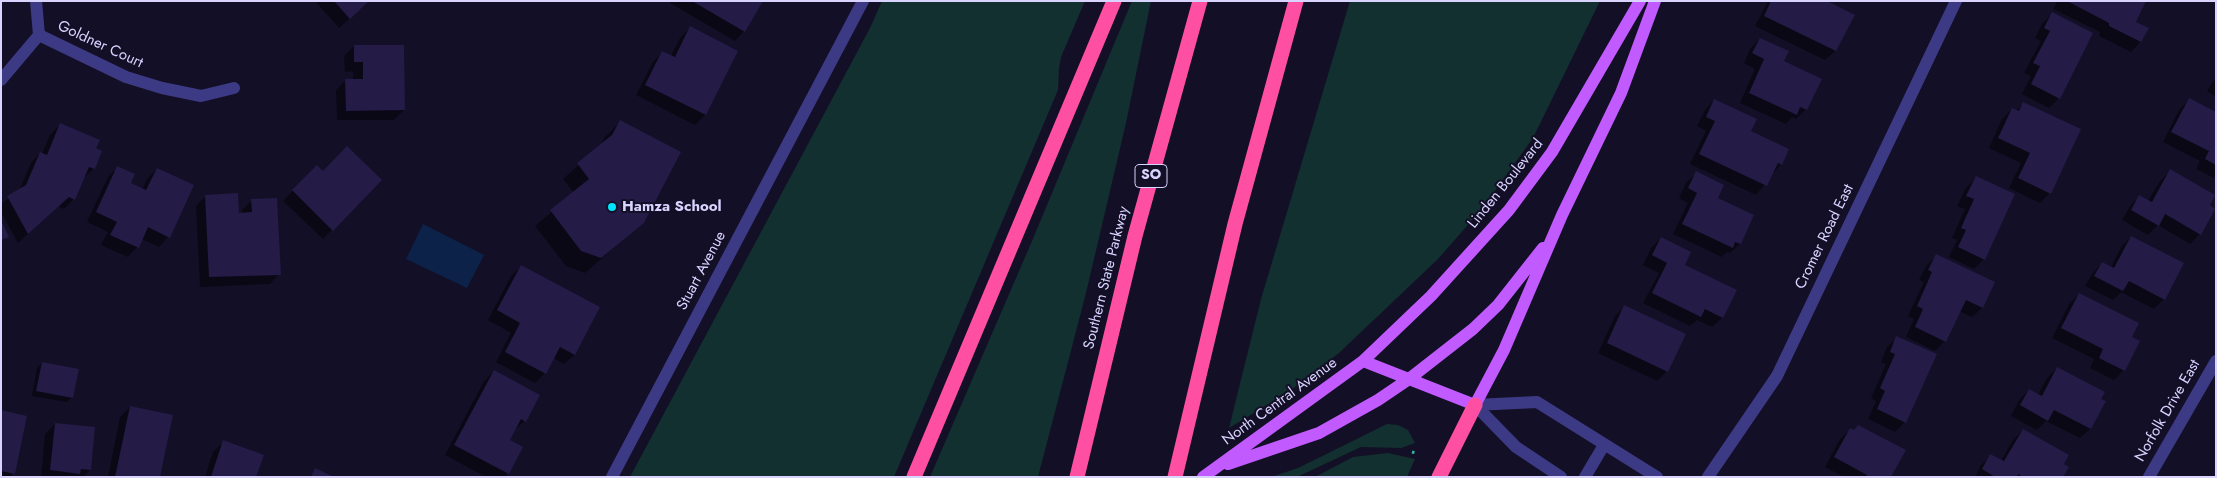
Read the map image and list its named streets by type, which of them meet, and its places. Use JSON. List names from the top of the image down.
{
  "streets": {
    "highway": ["SO", "Southern State Parkway"],
    "main road": ["Linden Boulevard", "North Central Avenue"],
    "street": [
      "Goldner Court",
      "Cromer Road East",
      "Stuart Avenue",
      "Norfolk Drive East"
    ]
  },
  "crossings": [
    ["Linden Boulevard", "North Central Avenue"]
  ],
  "places": ["Hamza School"]
}
